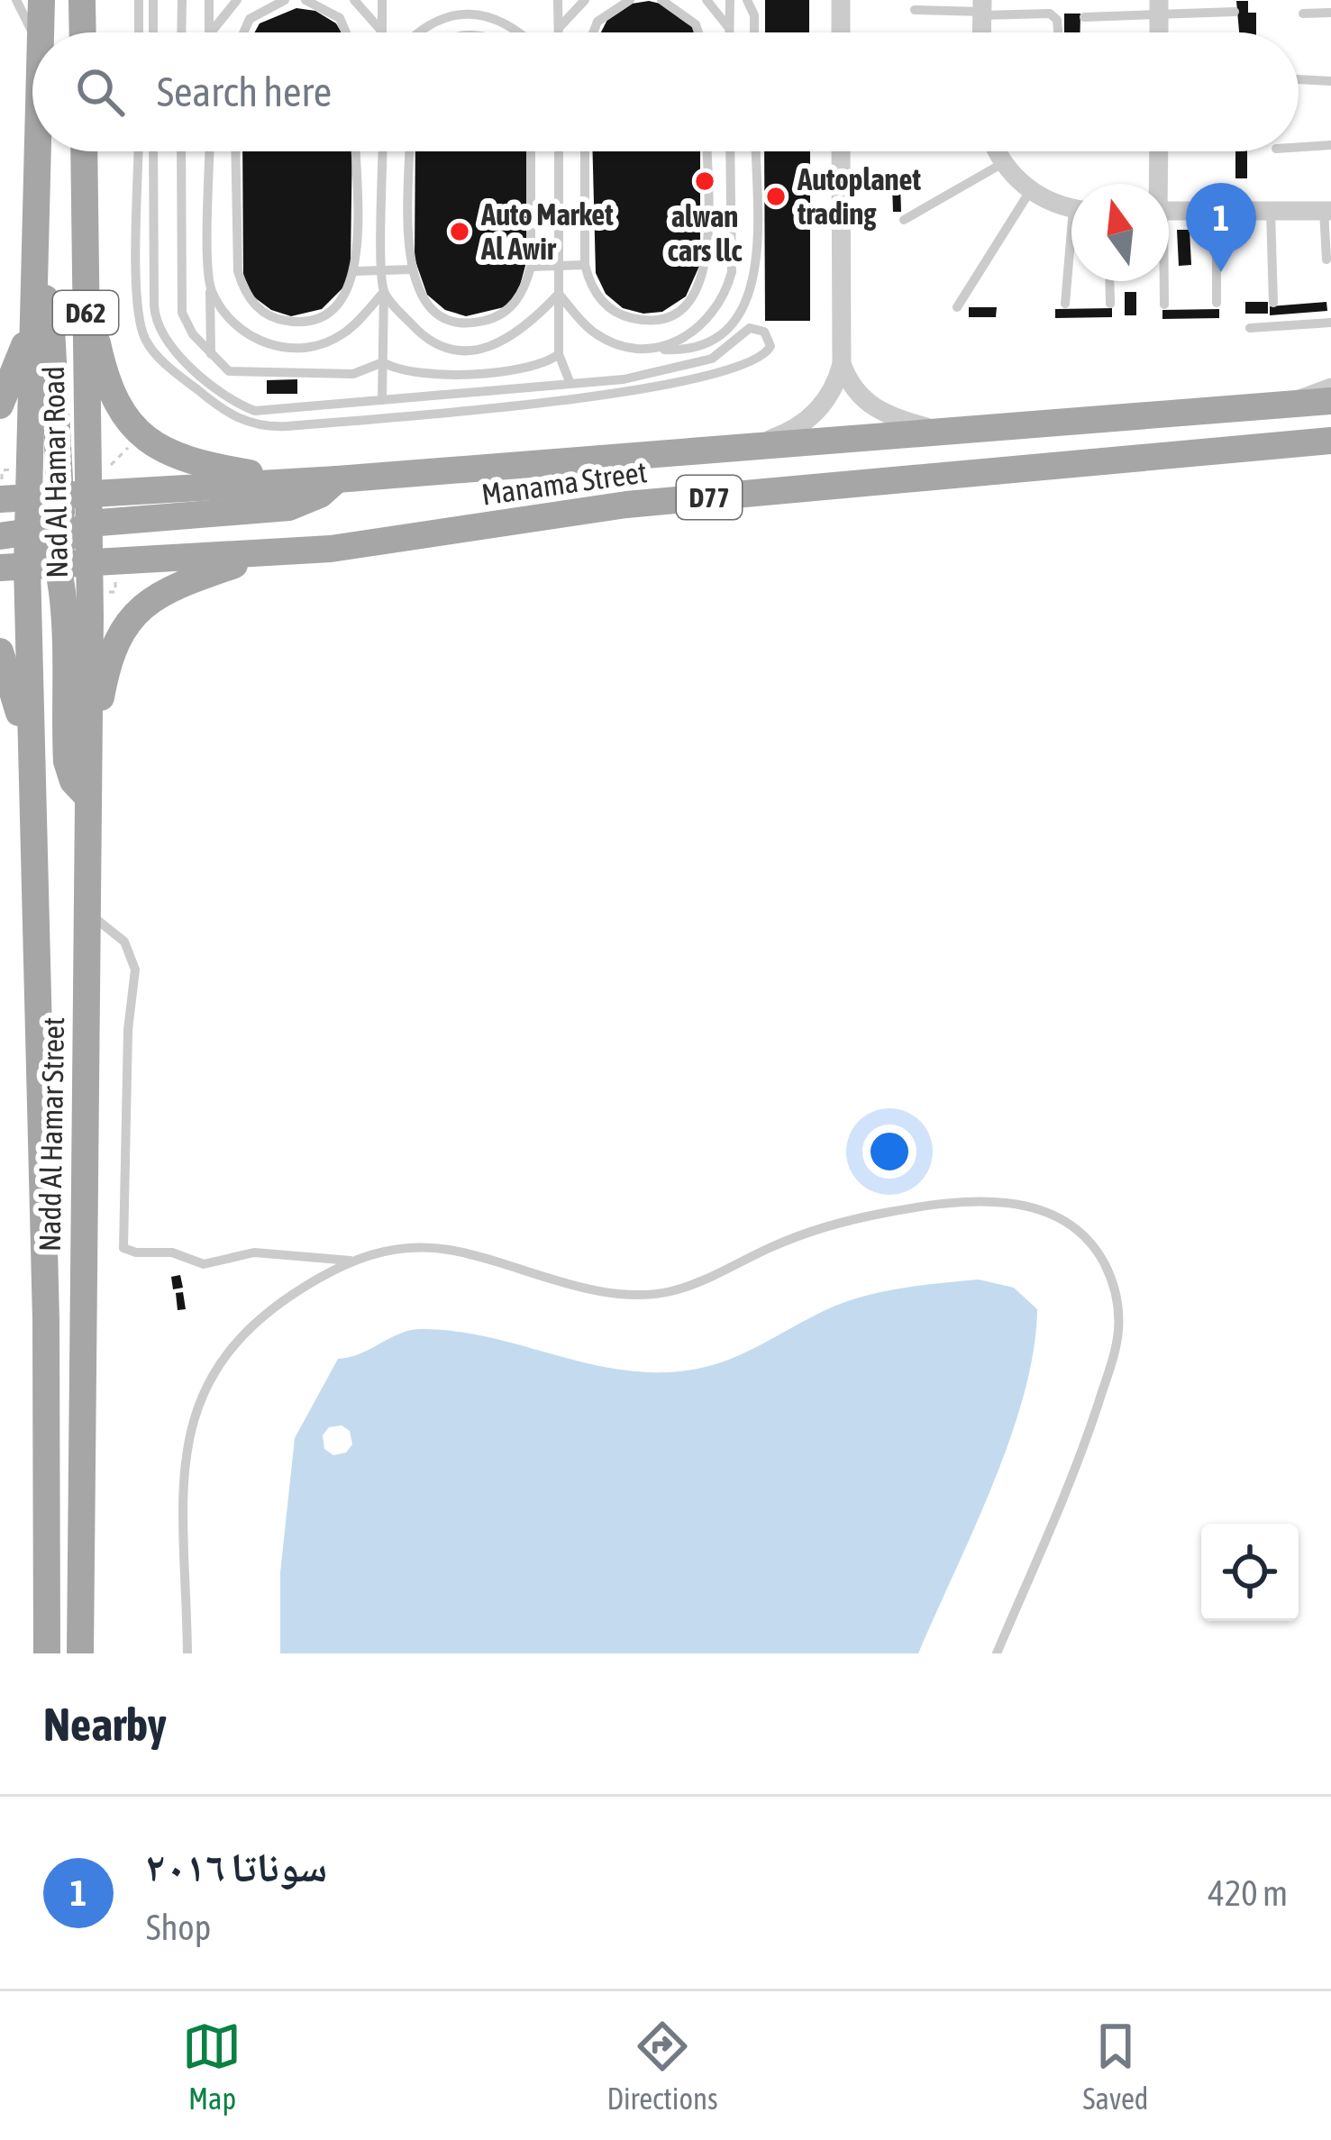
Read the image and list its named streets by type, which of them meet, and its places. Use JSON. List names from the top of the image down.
{
  "streets": {
    "main road": [
      "D62",
      "Nad Al Hamar Road",
      "Manama Street",
      "D77",
      "Nadd Al Hamar Street"
    ]
  },
  "crossings": [
    ["Nad Al Hamar Road", "Manama Street"],
    ["Nad Al Hamar Road", "Nadd Al Hamar Street"]
  ],
  "places": ["alwan cars llc", "Autoplanet trading", "Auto Market Al Awir"],
  "north": "top",
  "page": {
    "search": "Search here",
    "pins": "1",
    "heading": "Nearby",
    "list": [
      {
        "mark": "1",
        "name": "سوناتا ٢٠١٦",
        "note": "Shop",
        "value": "420 m"
      }
    ],
    "nav": ["Map", "Directions", "Saved"]
  }
}
